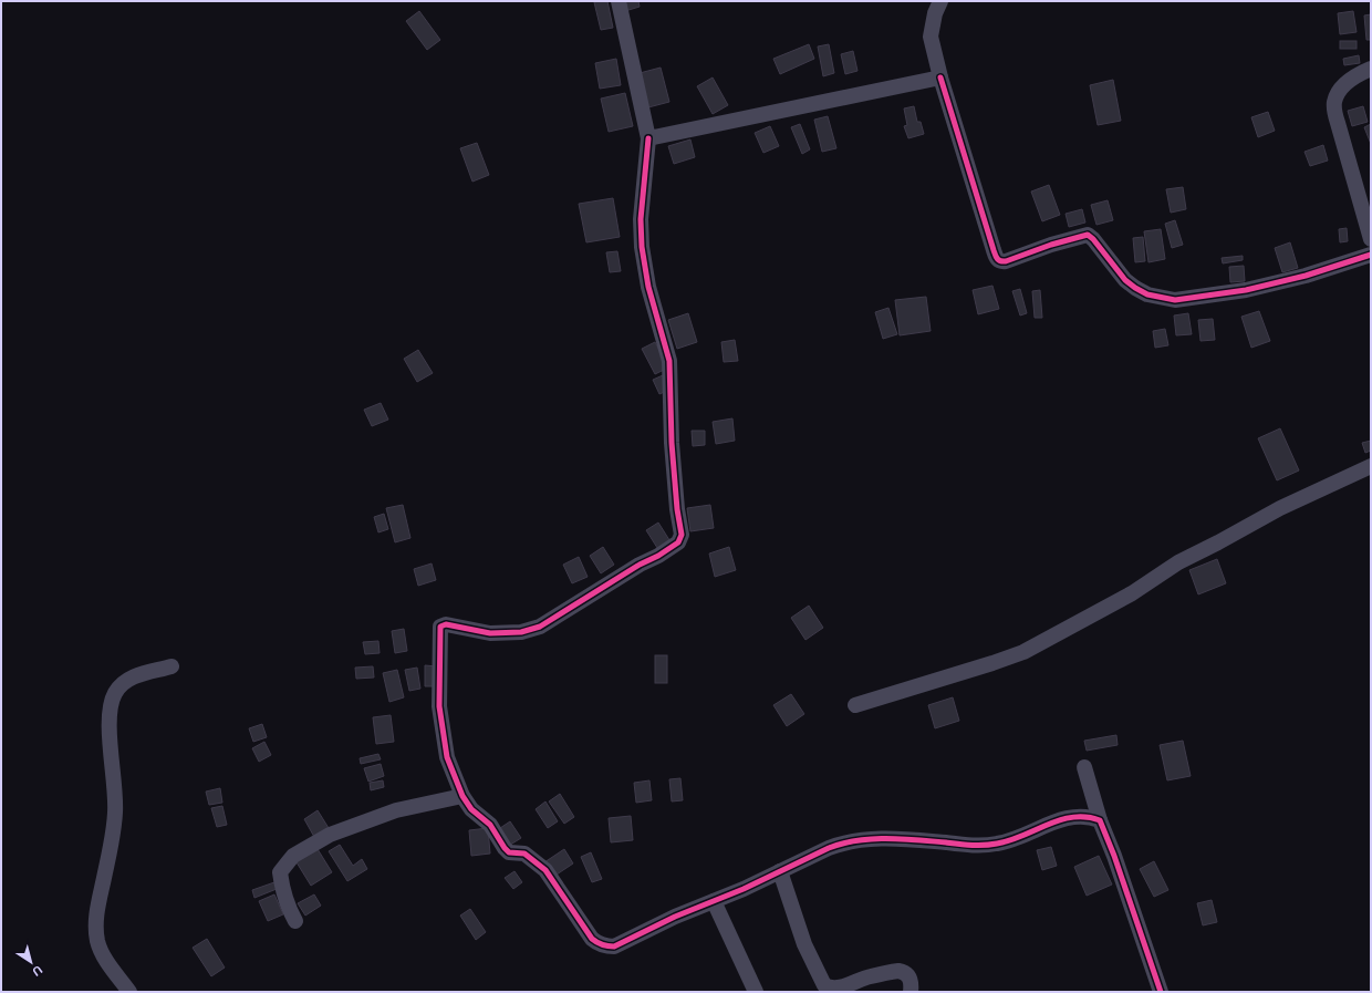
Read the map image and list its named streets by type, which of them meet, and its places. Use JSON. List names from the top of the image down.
{
  "north": "bottom right"
}
